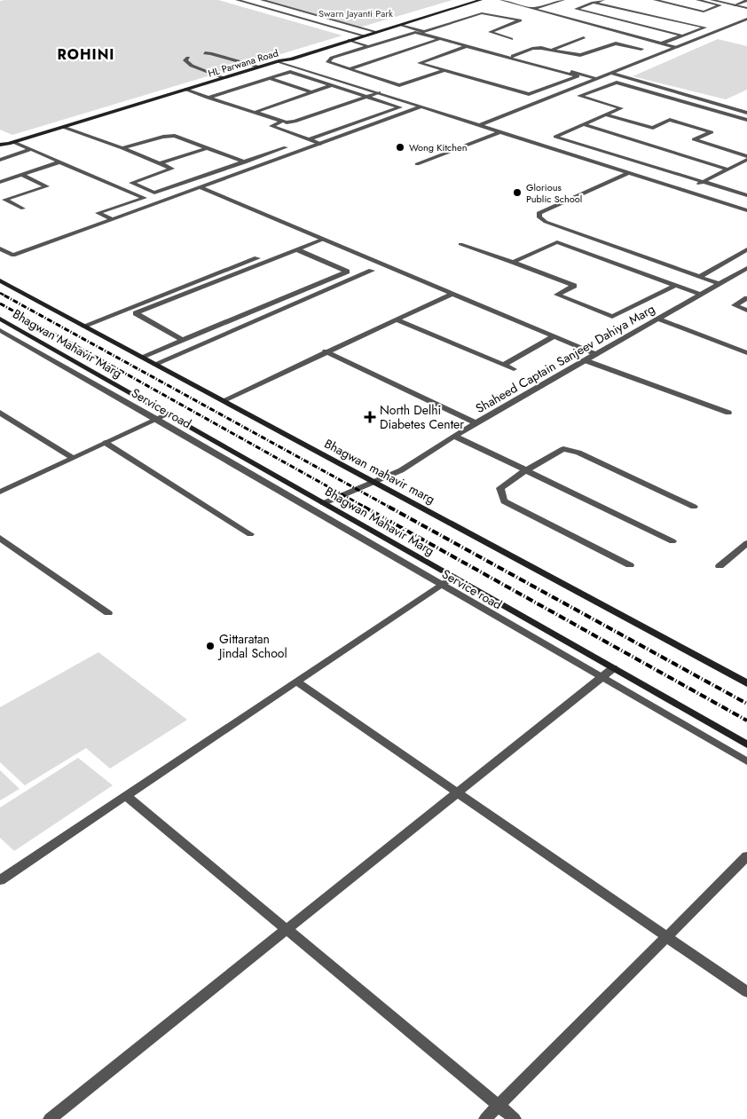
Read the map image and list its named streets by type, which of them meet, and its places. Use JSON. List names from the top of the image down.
{
  "streets": {
    "main road": ["HL Parwana Road", "Bhagwan Mahavir Marg", "Bhagwan mahavir marg"],
    "street": ["Shaheed Captain Sanjeev Dahiya Marg", "Service road"]
  },
  "crossings": [
    ["Bhagwan Mahavir Marg", "Shaheed Captain Sanjeev Dahiya Marg"],
    ["Shaheed Captain Sanjeev Dahiya Marg", "Bhagwan mahavir marg"]
  ],
  "districts": ["ROHINI"],
  "parks": ["Swarn Jayanti Park"],
  "places": {
    "other": ["Wong Kitchen", "Glorious Public School", "Gittaratan Jindal School"],
    "health": ["North Delhi Diabetes Center"]
  }
}
